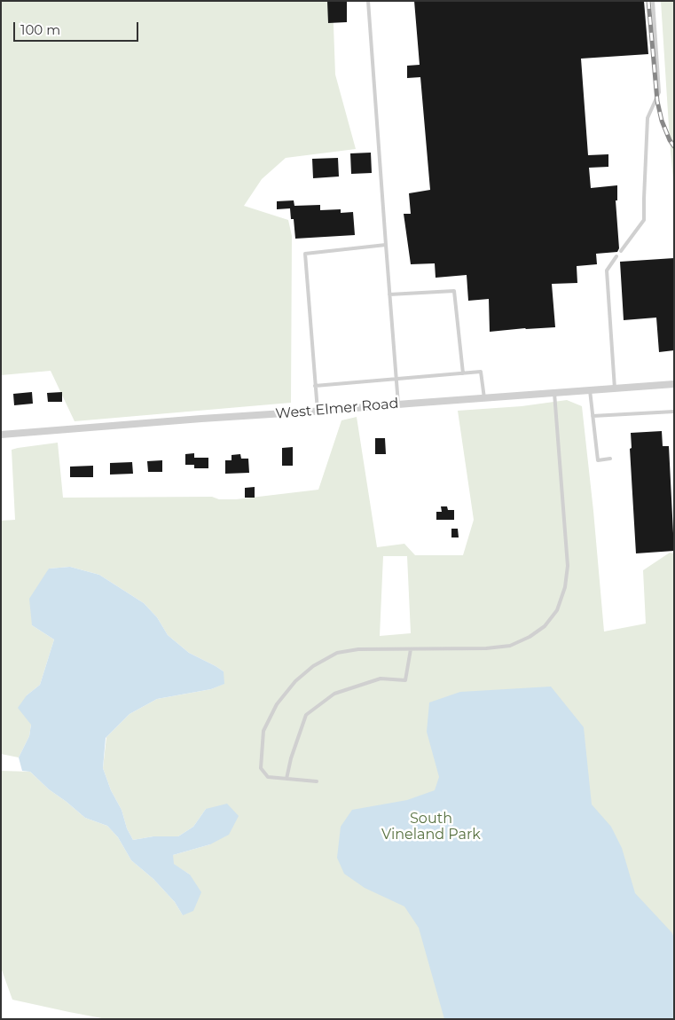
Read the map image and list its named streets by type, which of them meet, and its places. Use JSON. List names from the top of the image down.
{
  "streets": {
    "street": ["West Elmer Road"]
  },
  "parks": ["South Vineland Park"],
  "scale_bar": "100 m"
}
